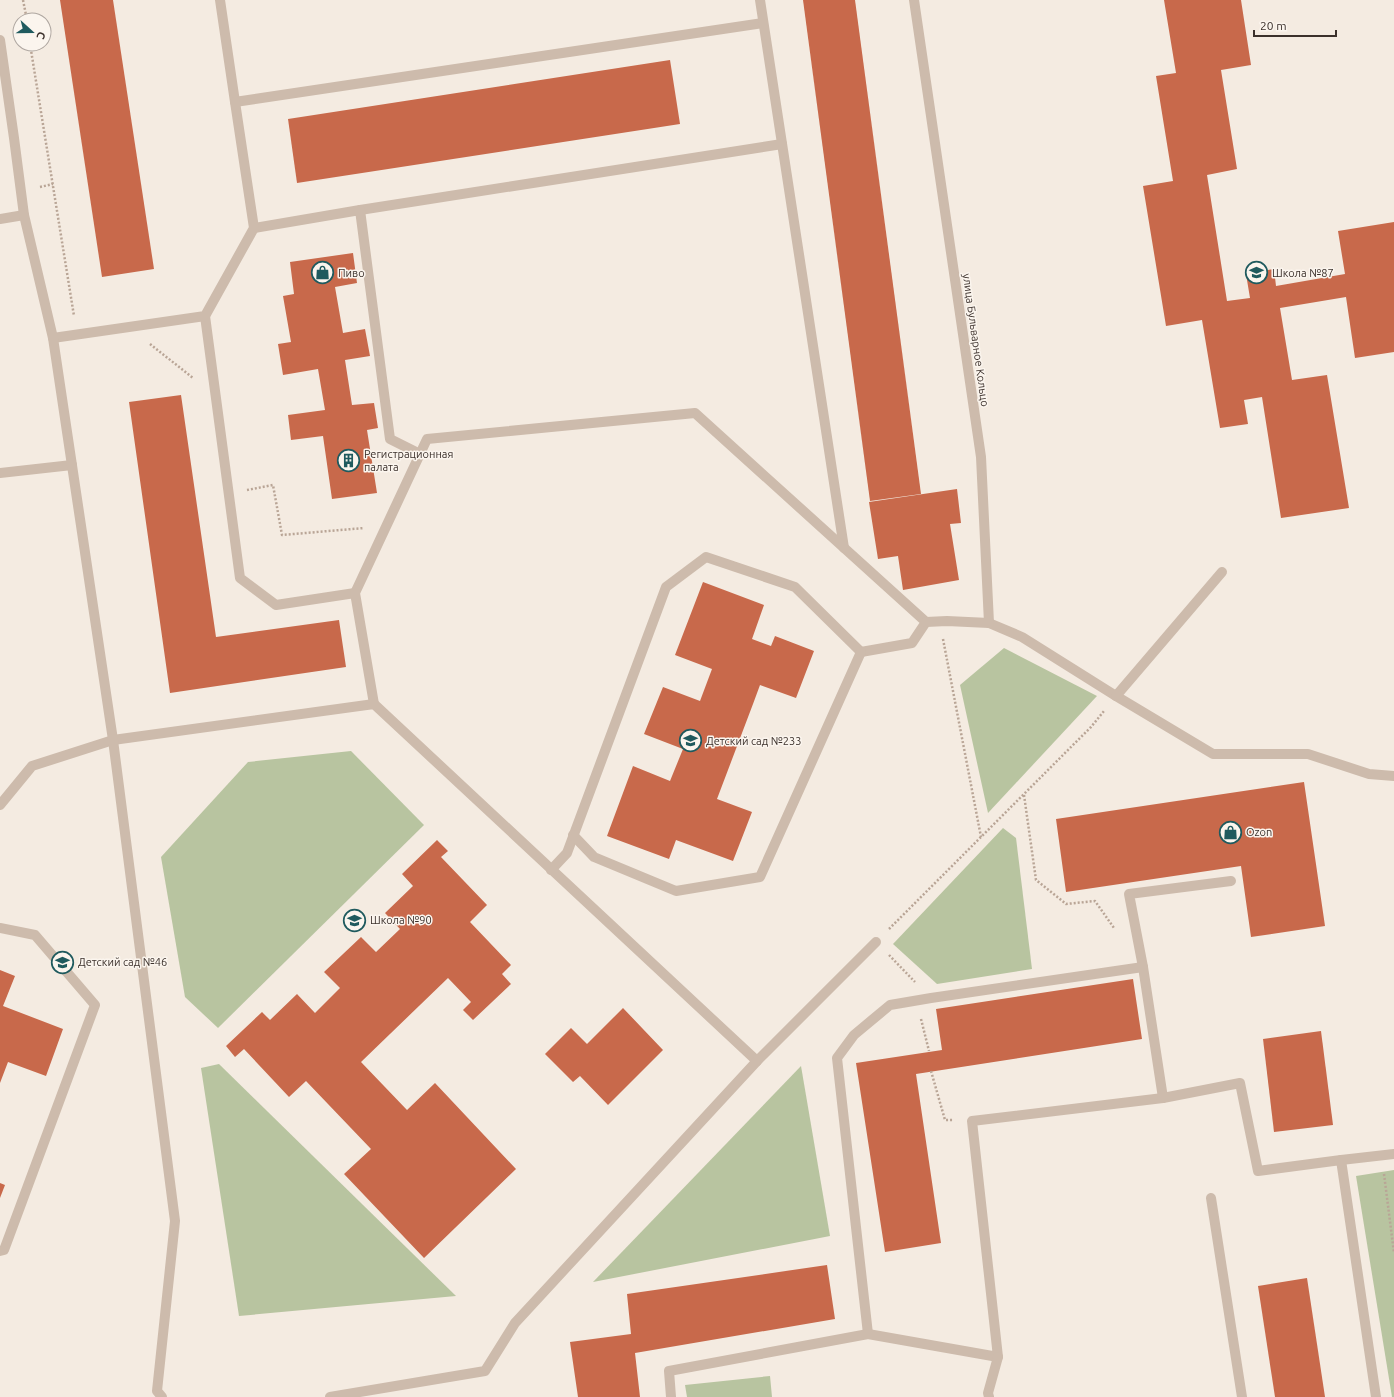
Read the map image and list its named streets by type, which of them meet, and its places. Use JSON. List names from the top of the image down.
{
  "streets": {
    "street": ["улица Бульварное Кольцо"]
  },
  "places": {
    "shop": ["Пиво", "Ozon"],
    "school or university": [
      "Школа №87",
      "Детский сад №233",
      "Школа №90",
      "Детский сад №46"
    ],
    "building": ["Регистрационная палата"]
  },
  "scale_bar": "20 m",
  "north": "right"
}
